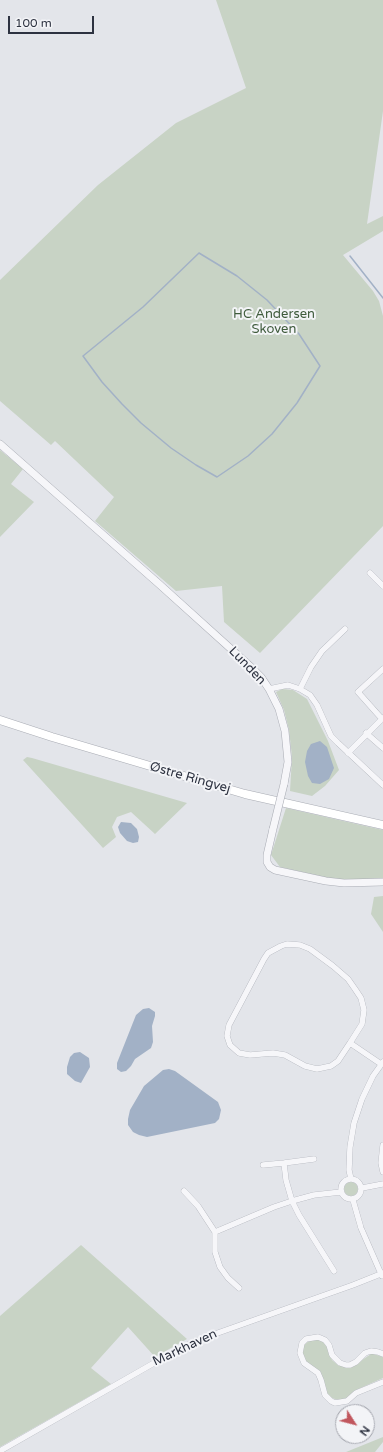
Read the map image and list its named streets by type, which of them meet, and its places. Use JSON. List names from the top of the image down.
{
  "streets": {
    "main road": ["Østre Ringvej"],
    "street": ["Lunden", "Markhaven"]
  },
  "parks": ["HC Andersen Skoven"],
  "scale_bar": "100 m",
  "north": "bottom right"
}
